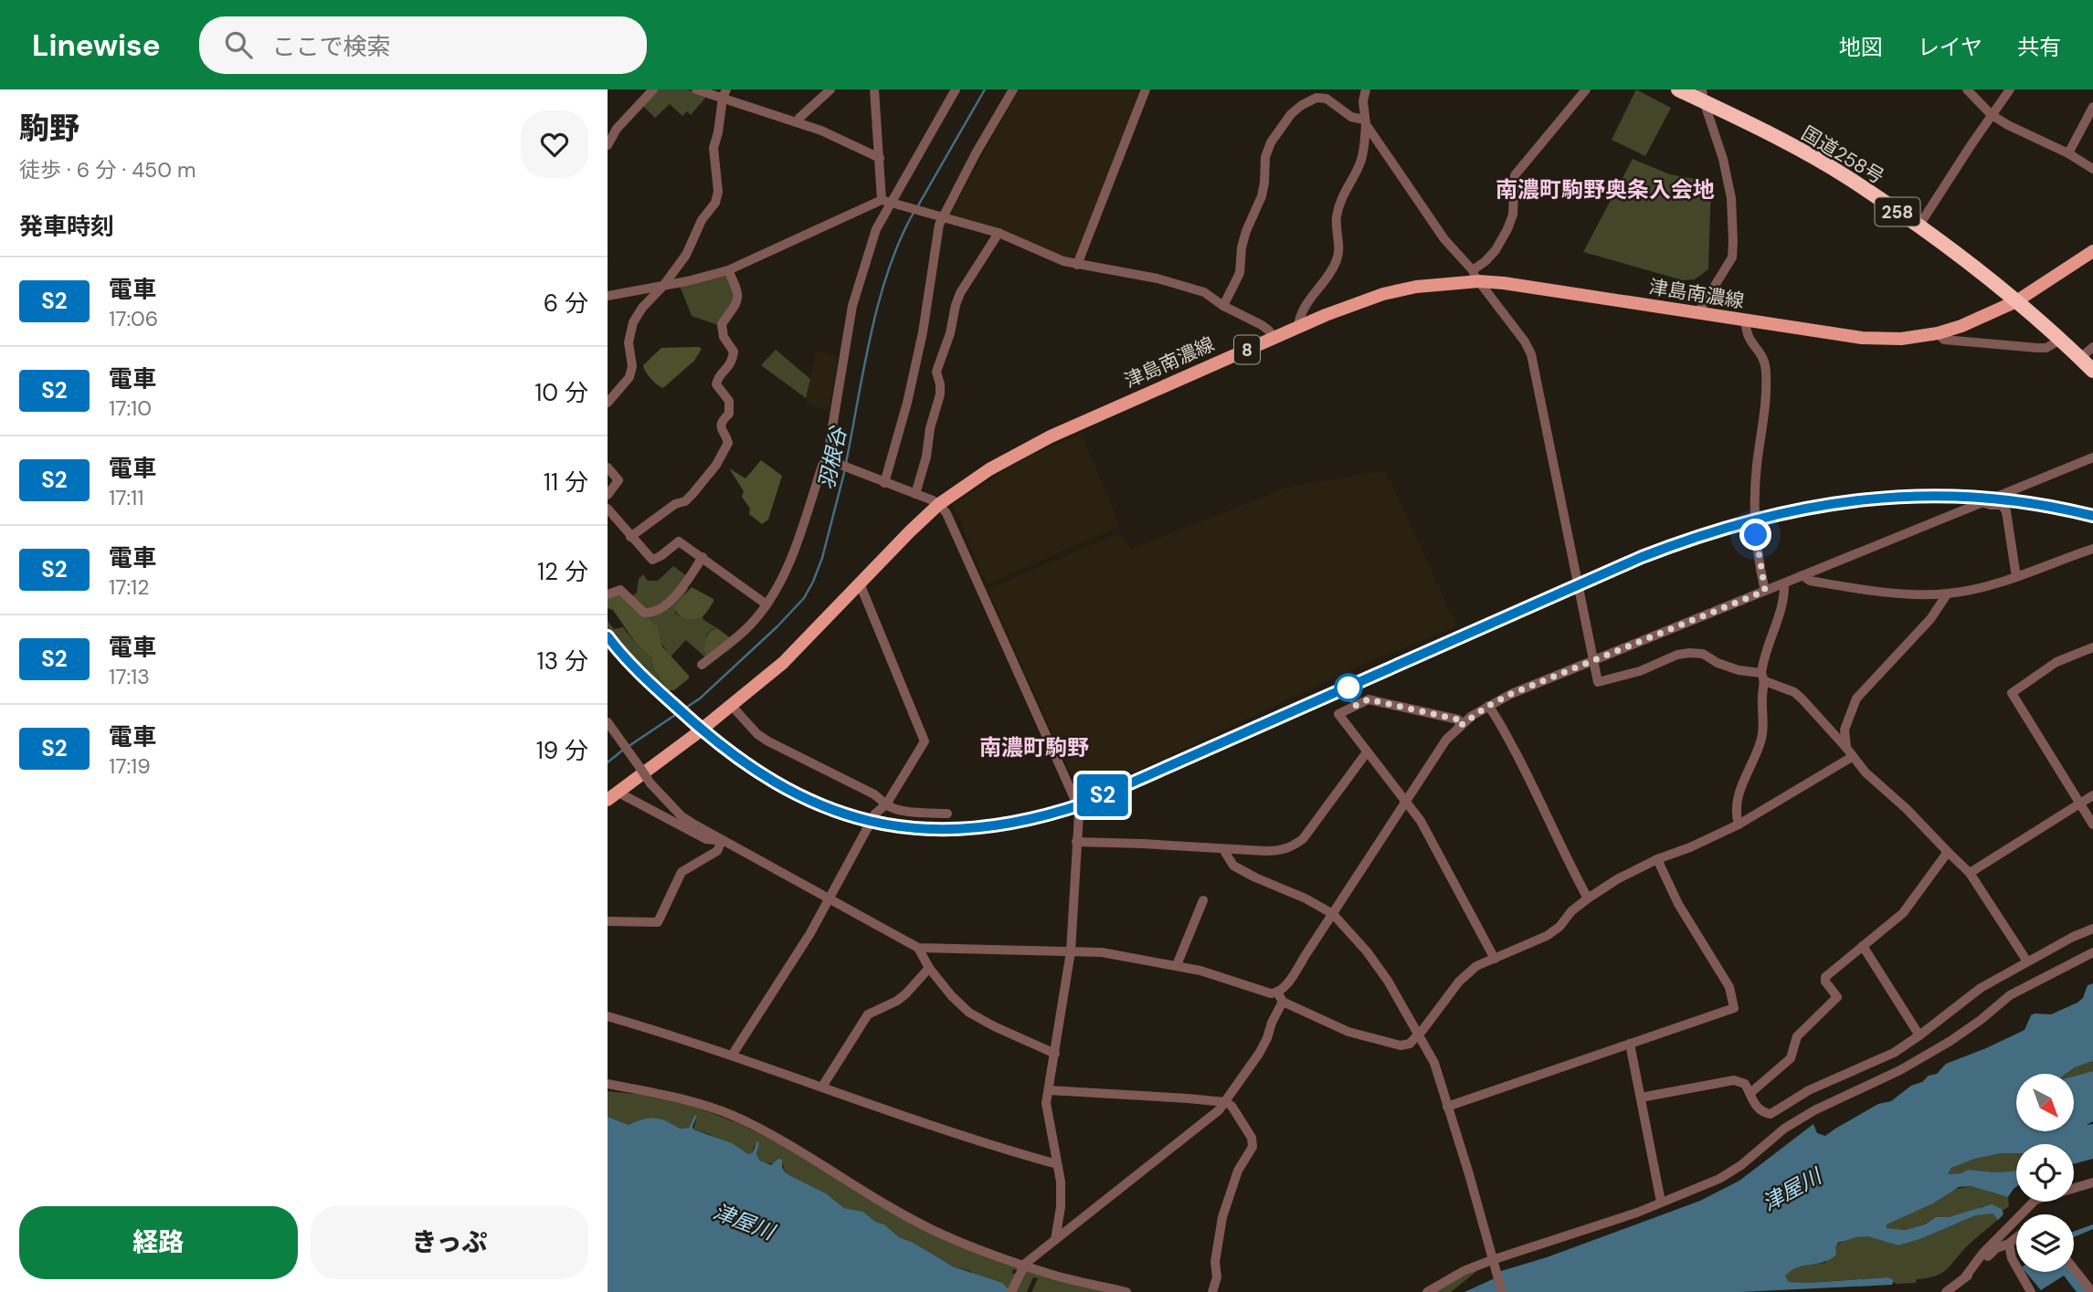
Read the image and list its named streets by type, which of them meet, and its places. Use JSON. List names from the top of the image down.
{
  "streets": {
    "highway": ["国道258号", "258"],
    "main road": ["津島南濃線", "8"]
  },
  "crossings": [
    ["国道258号", "津島南濃線"]
  ],
  "districts": ["南濃町駒野奥条入会地", "南濃町駒野"],
  "water": ["羽根谷", "津屋川"],
  "north": "bottom right",
  "page": {
    "header": "Linewise",
    "search": "ここで検索",
    "nav": ["地図", "レイヤ", "共有"],
    "heading": [
      ["駒野", "徒歩 · 6 分 · 450 m"],
      "発車時刻"
    ],
    "on_map": "S2",
    "list": [
      {
        "mark": "S2",
        "name": "電車",
        "note": "17:06",
        "value": "6 分"
      },
      {
        "mark": "S2",
        "name": "電車",
        "note": "17:10",
        "value": "10 分"
      },
      {
        "mark": "S2",
        "name": "電車",
        "note": "17:11",
        "value": "11 分"
      },
      {
        "mark": "S2",
        "name": "電車",
        "note": "17:12",
        "value": "12 分"
      },
      {
        "mark": "S2",
        "name": "電車",
        "note": "17:13",
        "value": "13 分"
      },
      {
        "mark": "S2",
        "name": "電車",
        "note": "17:19",
        "value": "19 分"
      }
    ],
    "buttons": ["経路", "きっぷ"]
  }
}
